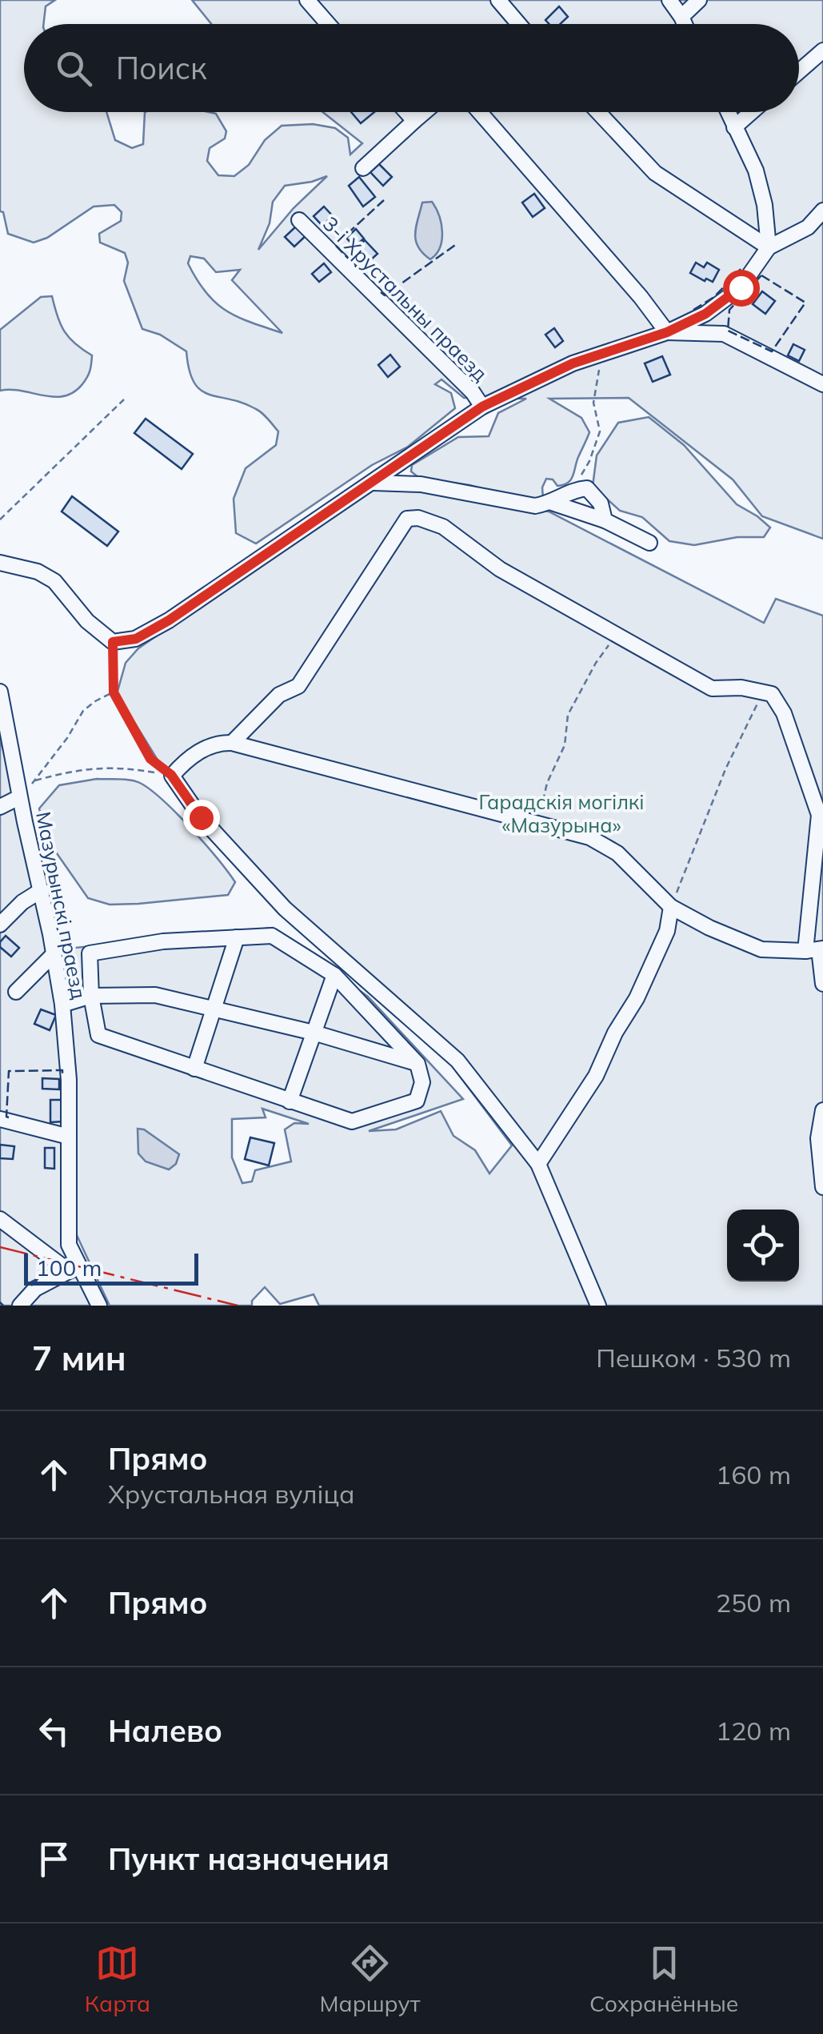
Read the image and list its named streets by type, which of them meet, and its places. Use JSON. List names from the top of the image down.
{
  "streets": {
    "street": ["3-і Хрустальны праезд", "Мазурынскі праезд"]
  },
  "parks": ["Гарадскія могілкі «Мазурына»"],
  "scale_bar": "100 m",
  "page": {
    "search": "Поиск",
    "scale": "100 m",
    "heading": ["7 мин", "Пешком · 530 m"],
    "list": [
      ["Прямо", "Хрустальная вуліца", "160 m"],
      ["Прямо", "250 m"],
      ["Налево", "120 m"],
      "Пункт назначения"
    ],
    "nav": ["Карта", "Маршрут", "Сохранённые"]
  }
}
